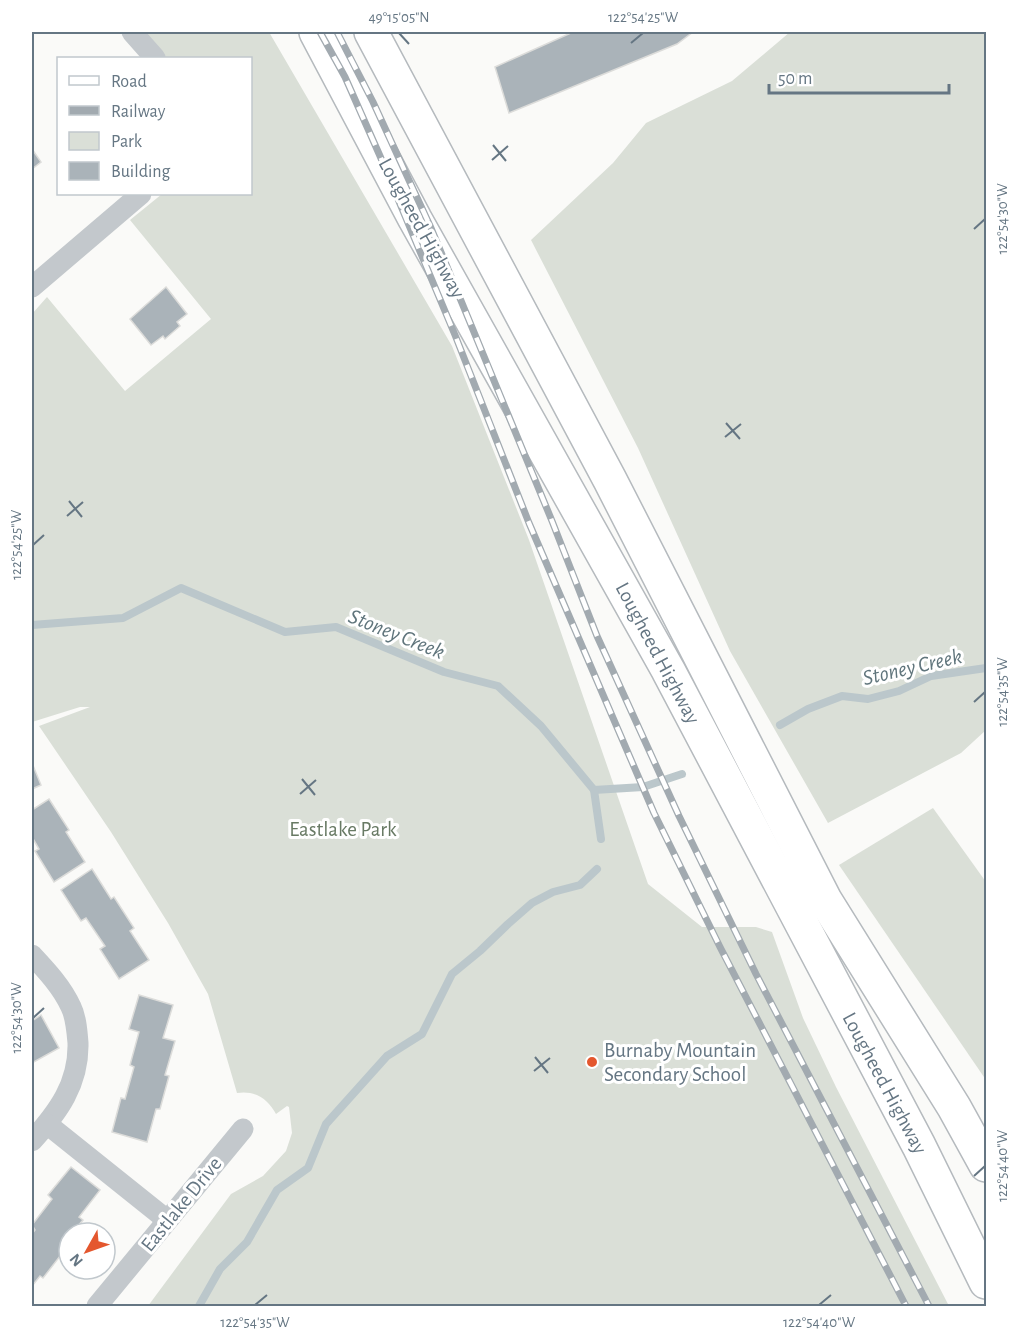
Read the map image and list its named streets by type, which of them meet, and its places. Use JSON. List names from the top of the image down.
{
  "streets": {
    "main road": ["Lougheed Highway"],
    "street": ["Eastlake Drive"]
  },
  "water": ["Stoney Creek"],
  "parks": ["Eastlake Park"],
  "places": ["Burnaby Mountain Secondary School"],
  "legend": [
    "Road",
    "Railway",
    "Park",
    "Building"
  ],
  "scale_bar": "50 m",
  "north": "bottom left",
  "coordinates": [
    "49°15'05\"N",
    "122°54'25\"W",
    "122°54'30\"W",
    "122°54'35\"W",
    "122°54'40\"W"
  ]
}
